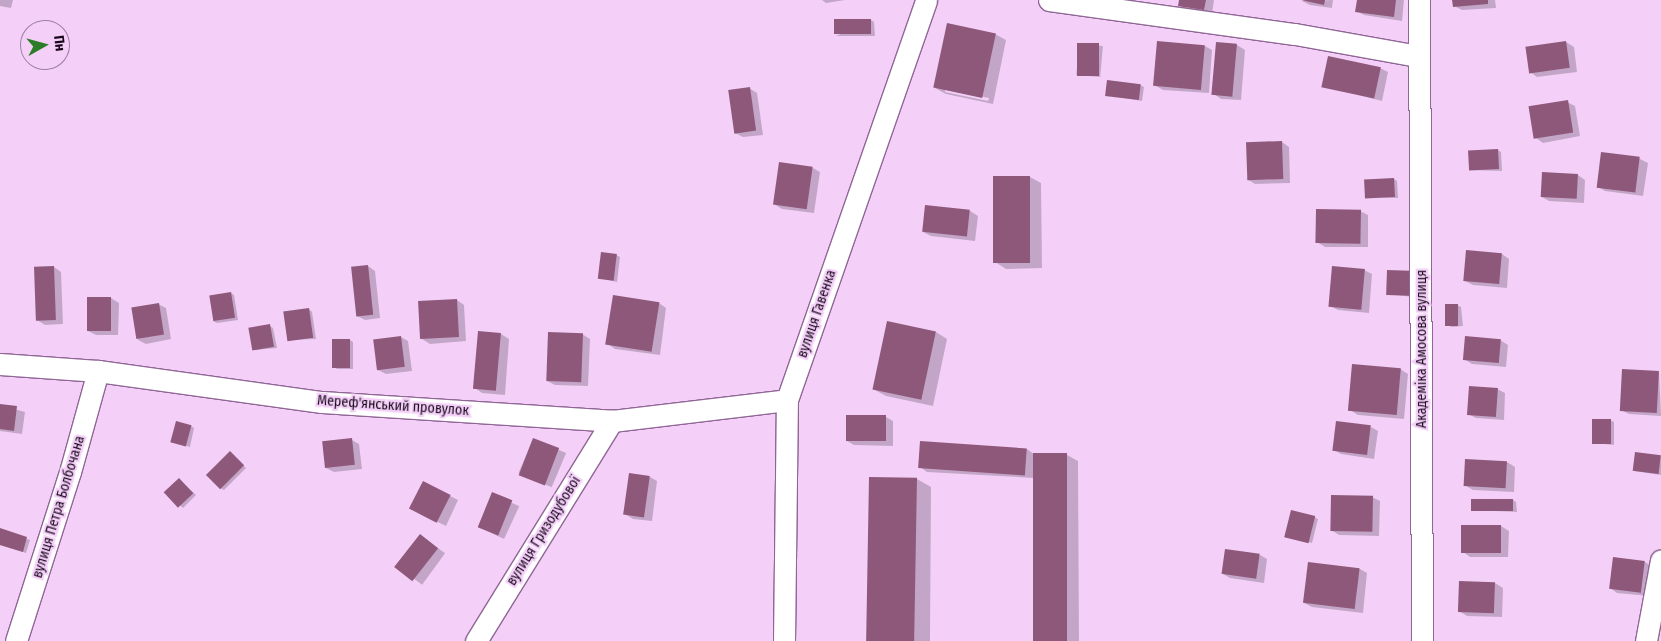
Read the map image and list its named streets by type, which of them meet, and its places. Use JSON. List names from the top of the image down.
{
  "streets": {
    "street": [
      "вулиця Гавенка",
      "Академіка Амосова вулиця",
      "Мереф'янський провулок",
      "вулиця Петра Болбочана",
      "вулиця Гризодубової"
    ]
  },
  "crossings": [
    ["вулиця Гавенка", "Мереф'янський провулок"],
    ["Мереф'янський провулок", "вулиця Петра Болбочана"],
    ["Мереф'янський провулок", "вулиця Гризодубової"]
  ],
  "north": "right"
}
